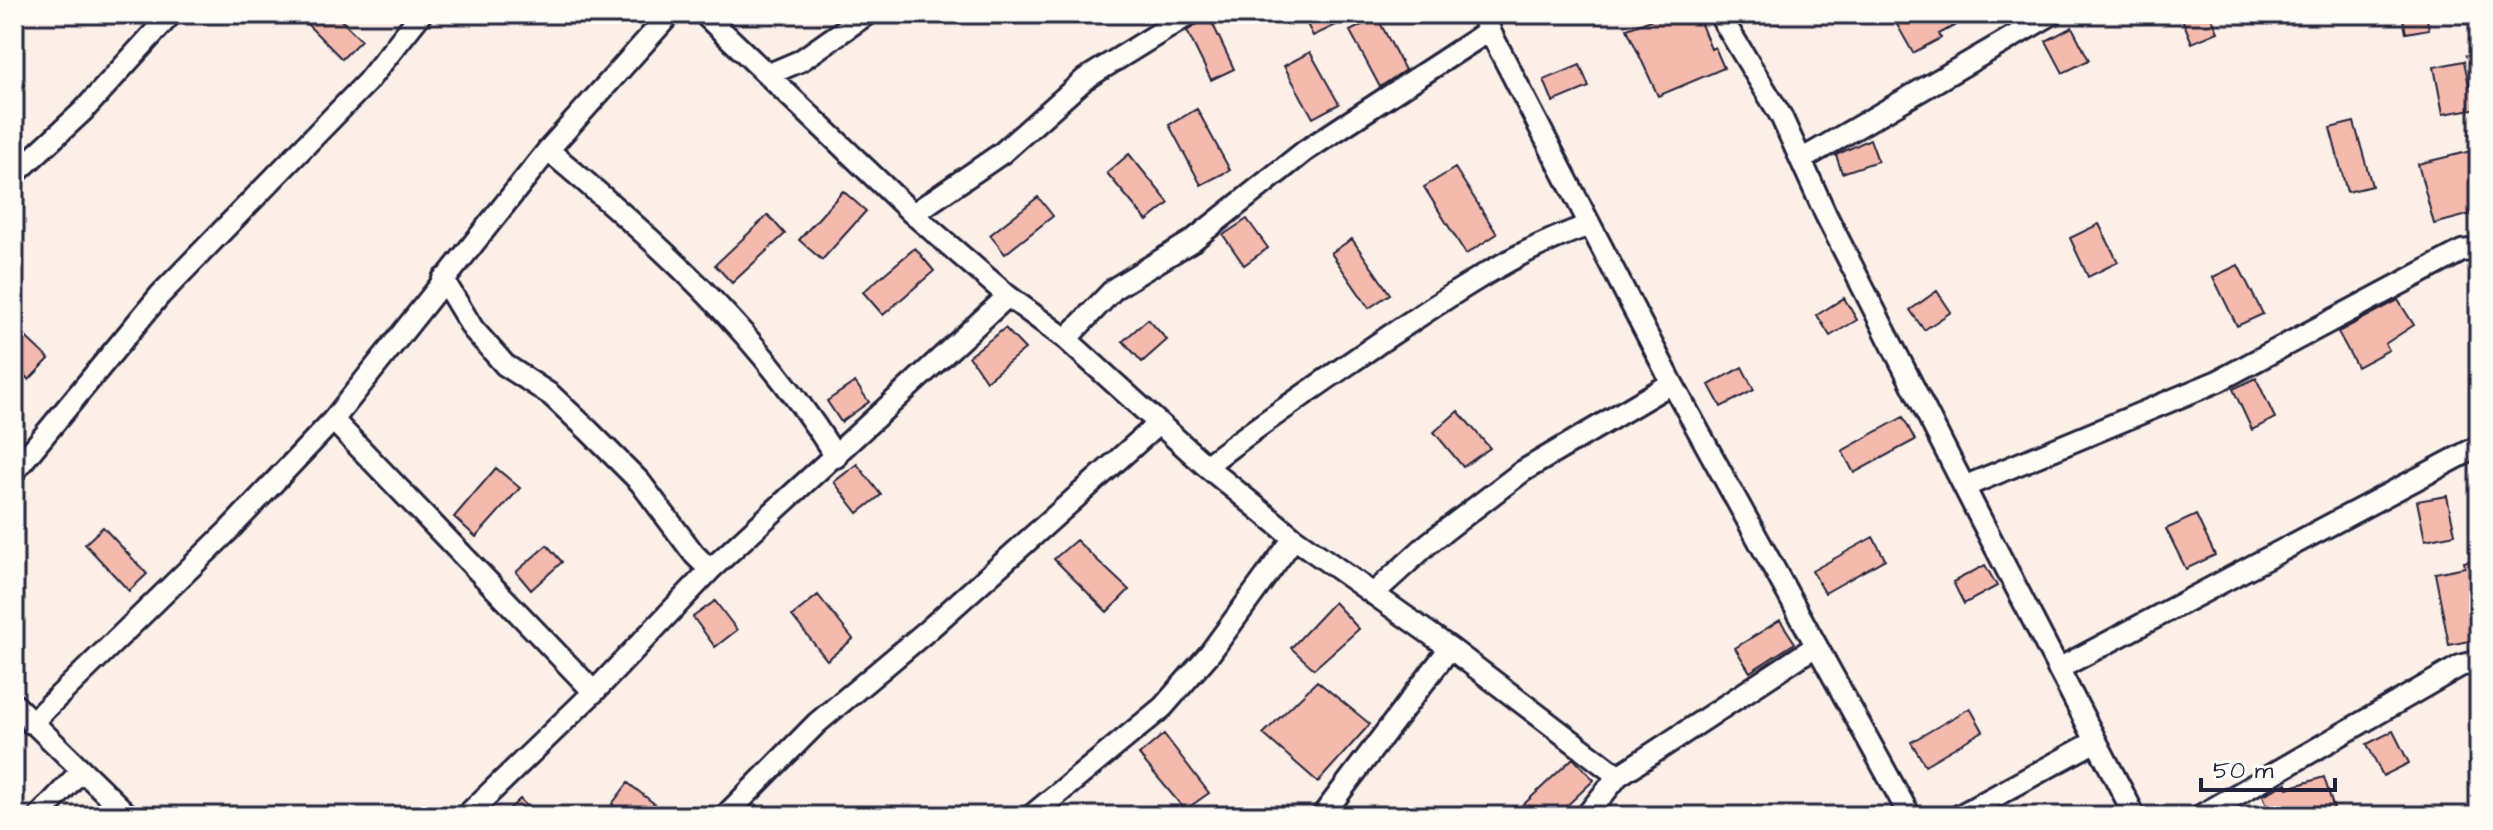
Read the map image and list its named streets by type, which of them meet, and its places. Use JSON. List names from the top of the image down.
{
  "scale_bar": "50 m"
}
